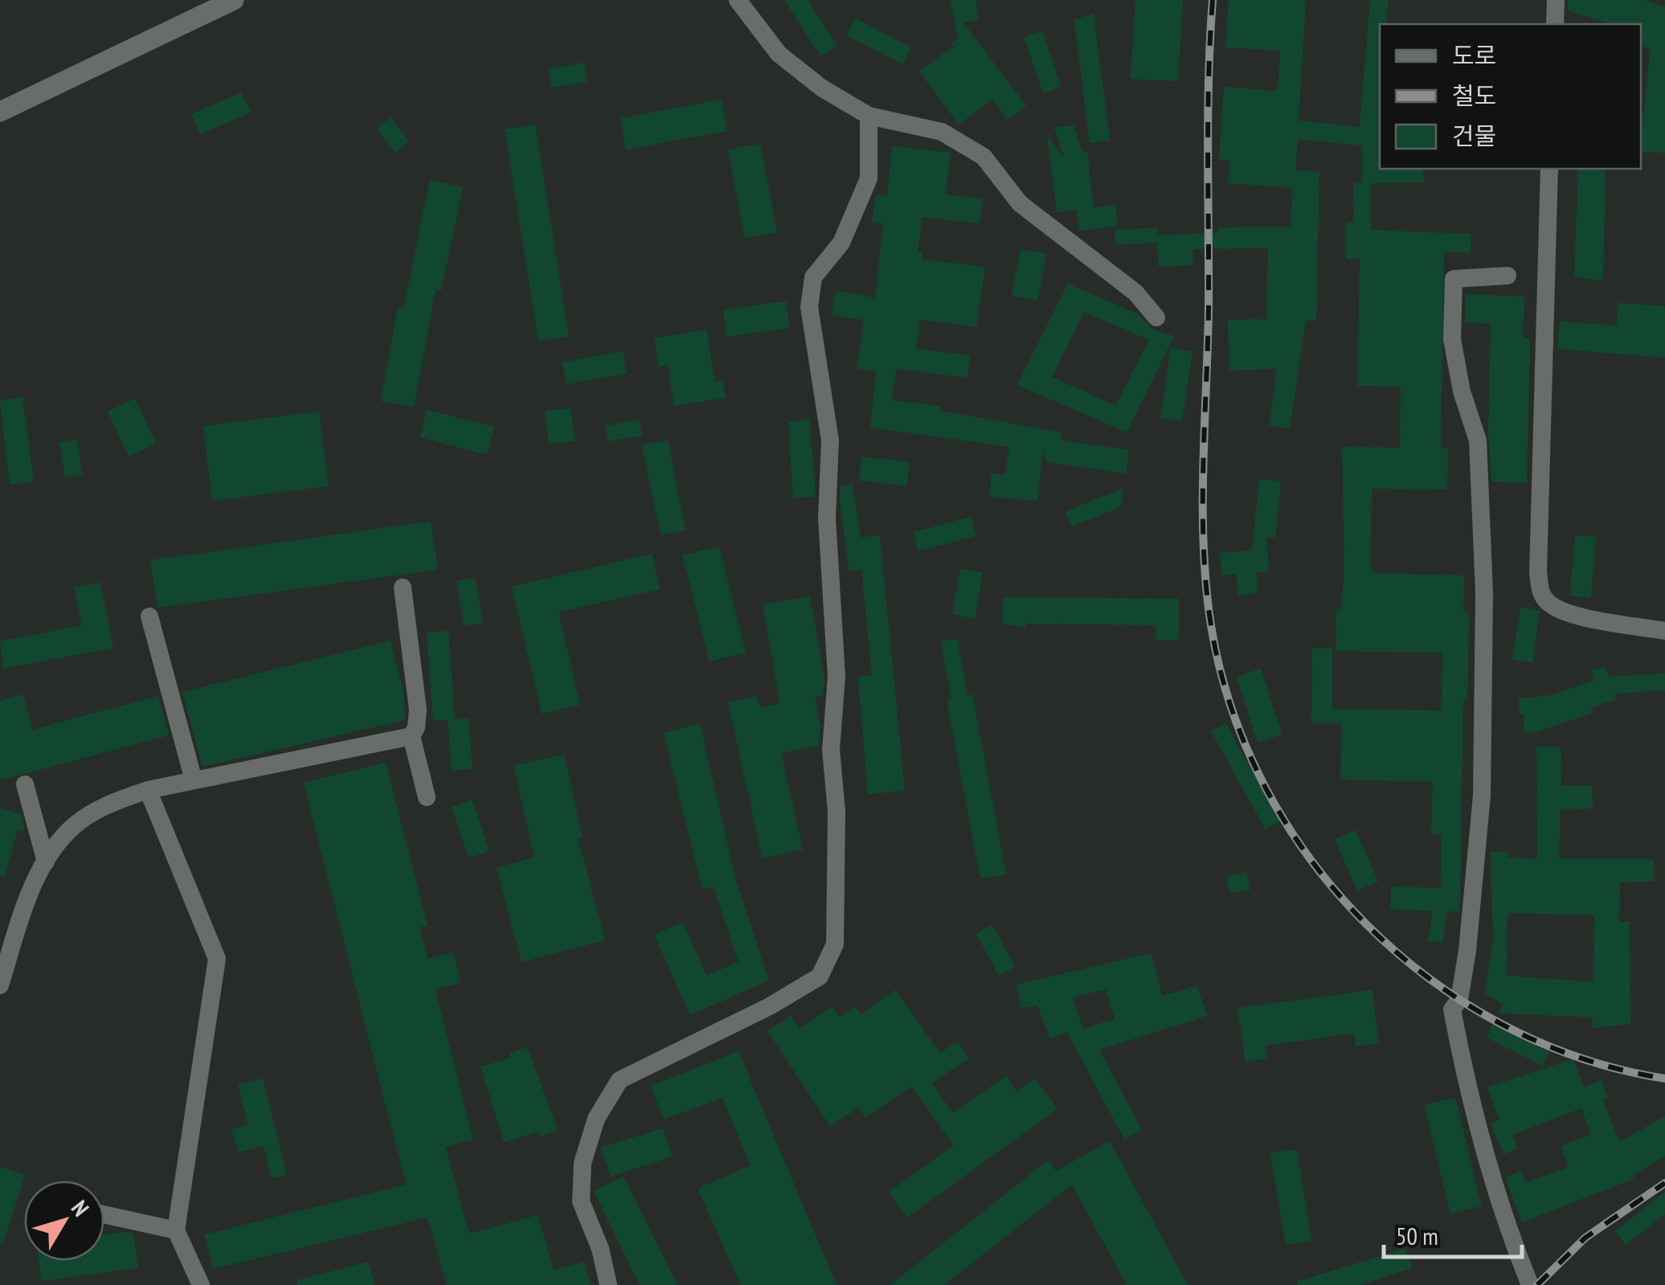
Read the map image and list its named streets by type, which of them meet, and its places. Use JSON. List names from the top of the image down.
{
  "legend": ["도로", "철도", "건물"],
  "scale_bar": "50 m",
  "north": "top right"
}
